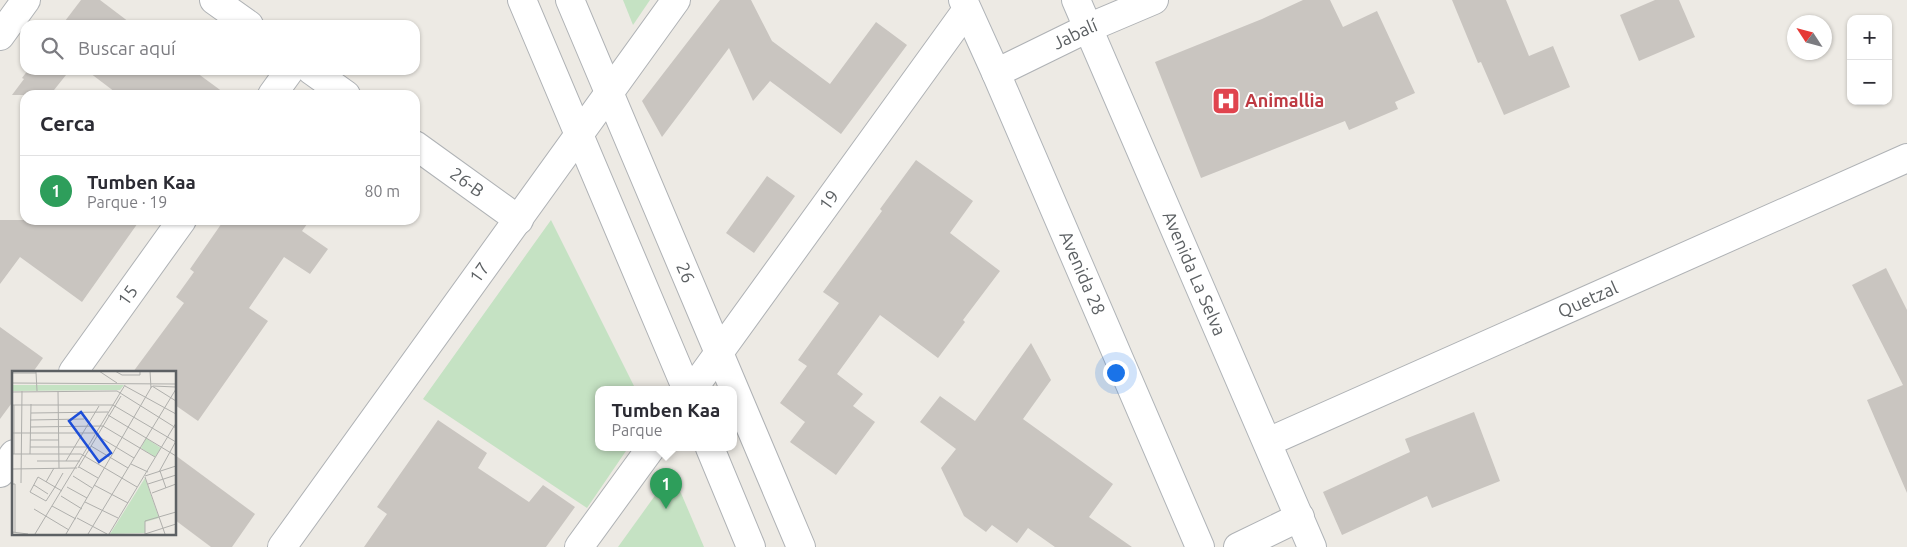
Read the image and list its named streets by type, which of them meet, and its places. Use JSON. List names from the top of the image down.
{
  "streets": {
    "street": [
      "Jabalí",
      "26-B",
      "19",
      "Avenida 28",
      "Avenida La Selva",
      "17",
      "26",
      "15",
      "Quetzal"
    ]
  },
  "crossings": [
    ["Jabalí", "Avenida 28"],
    ["Jabalí", "Avenida La Selva"],
    ["26-B", "17"],
    ["19", "Avenida 28"],
    ["19", "26"],
    ["Avenida La Selva", "Quetzal"],
    ["17", "26"]
  ],
  "places": {
    "hospital": ["Animallia"]
  },
  "north": "top left",
  "page": {
    "map_buttons": ["+", "−"],
    "search": "Buscar aquí",
    "heading": "Cerca",
    "list": [
      {
        "mark": "1",
        "name": "Tumben Kaa",
        "note": "Parque · 19",
        "value": "80 m"
      }
    ],
    "popup": ["Tumben Kaa", "Parque"],
    "pins": "1"
  }
}
